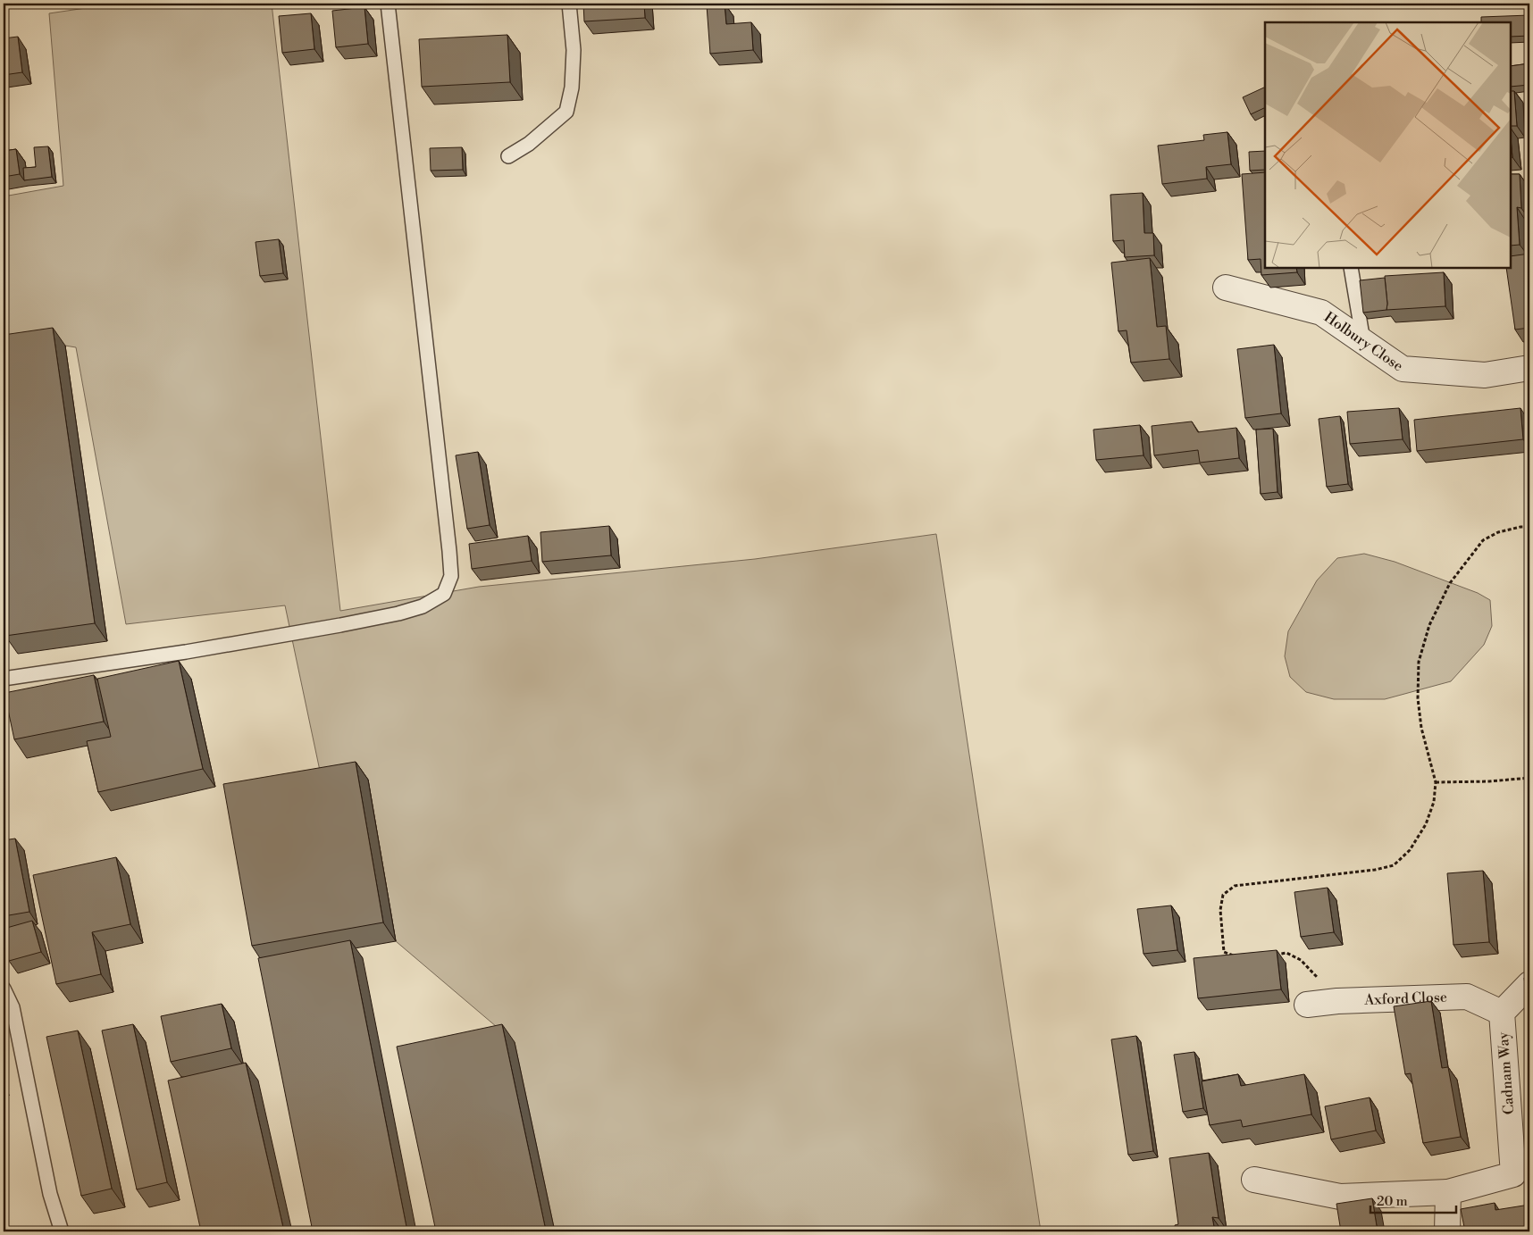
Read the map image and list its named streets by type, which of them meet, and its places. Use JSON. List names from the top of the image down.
{
  "streets": {
    "street": ["Holbury Close", "Axford Close", "Cadnam Way"]
  },
  "crossings": [
    ["Axford Close", "Cadnam Way"]
  ],
  "scale_bar": "20 m"
}
